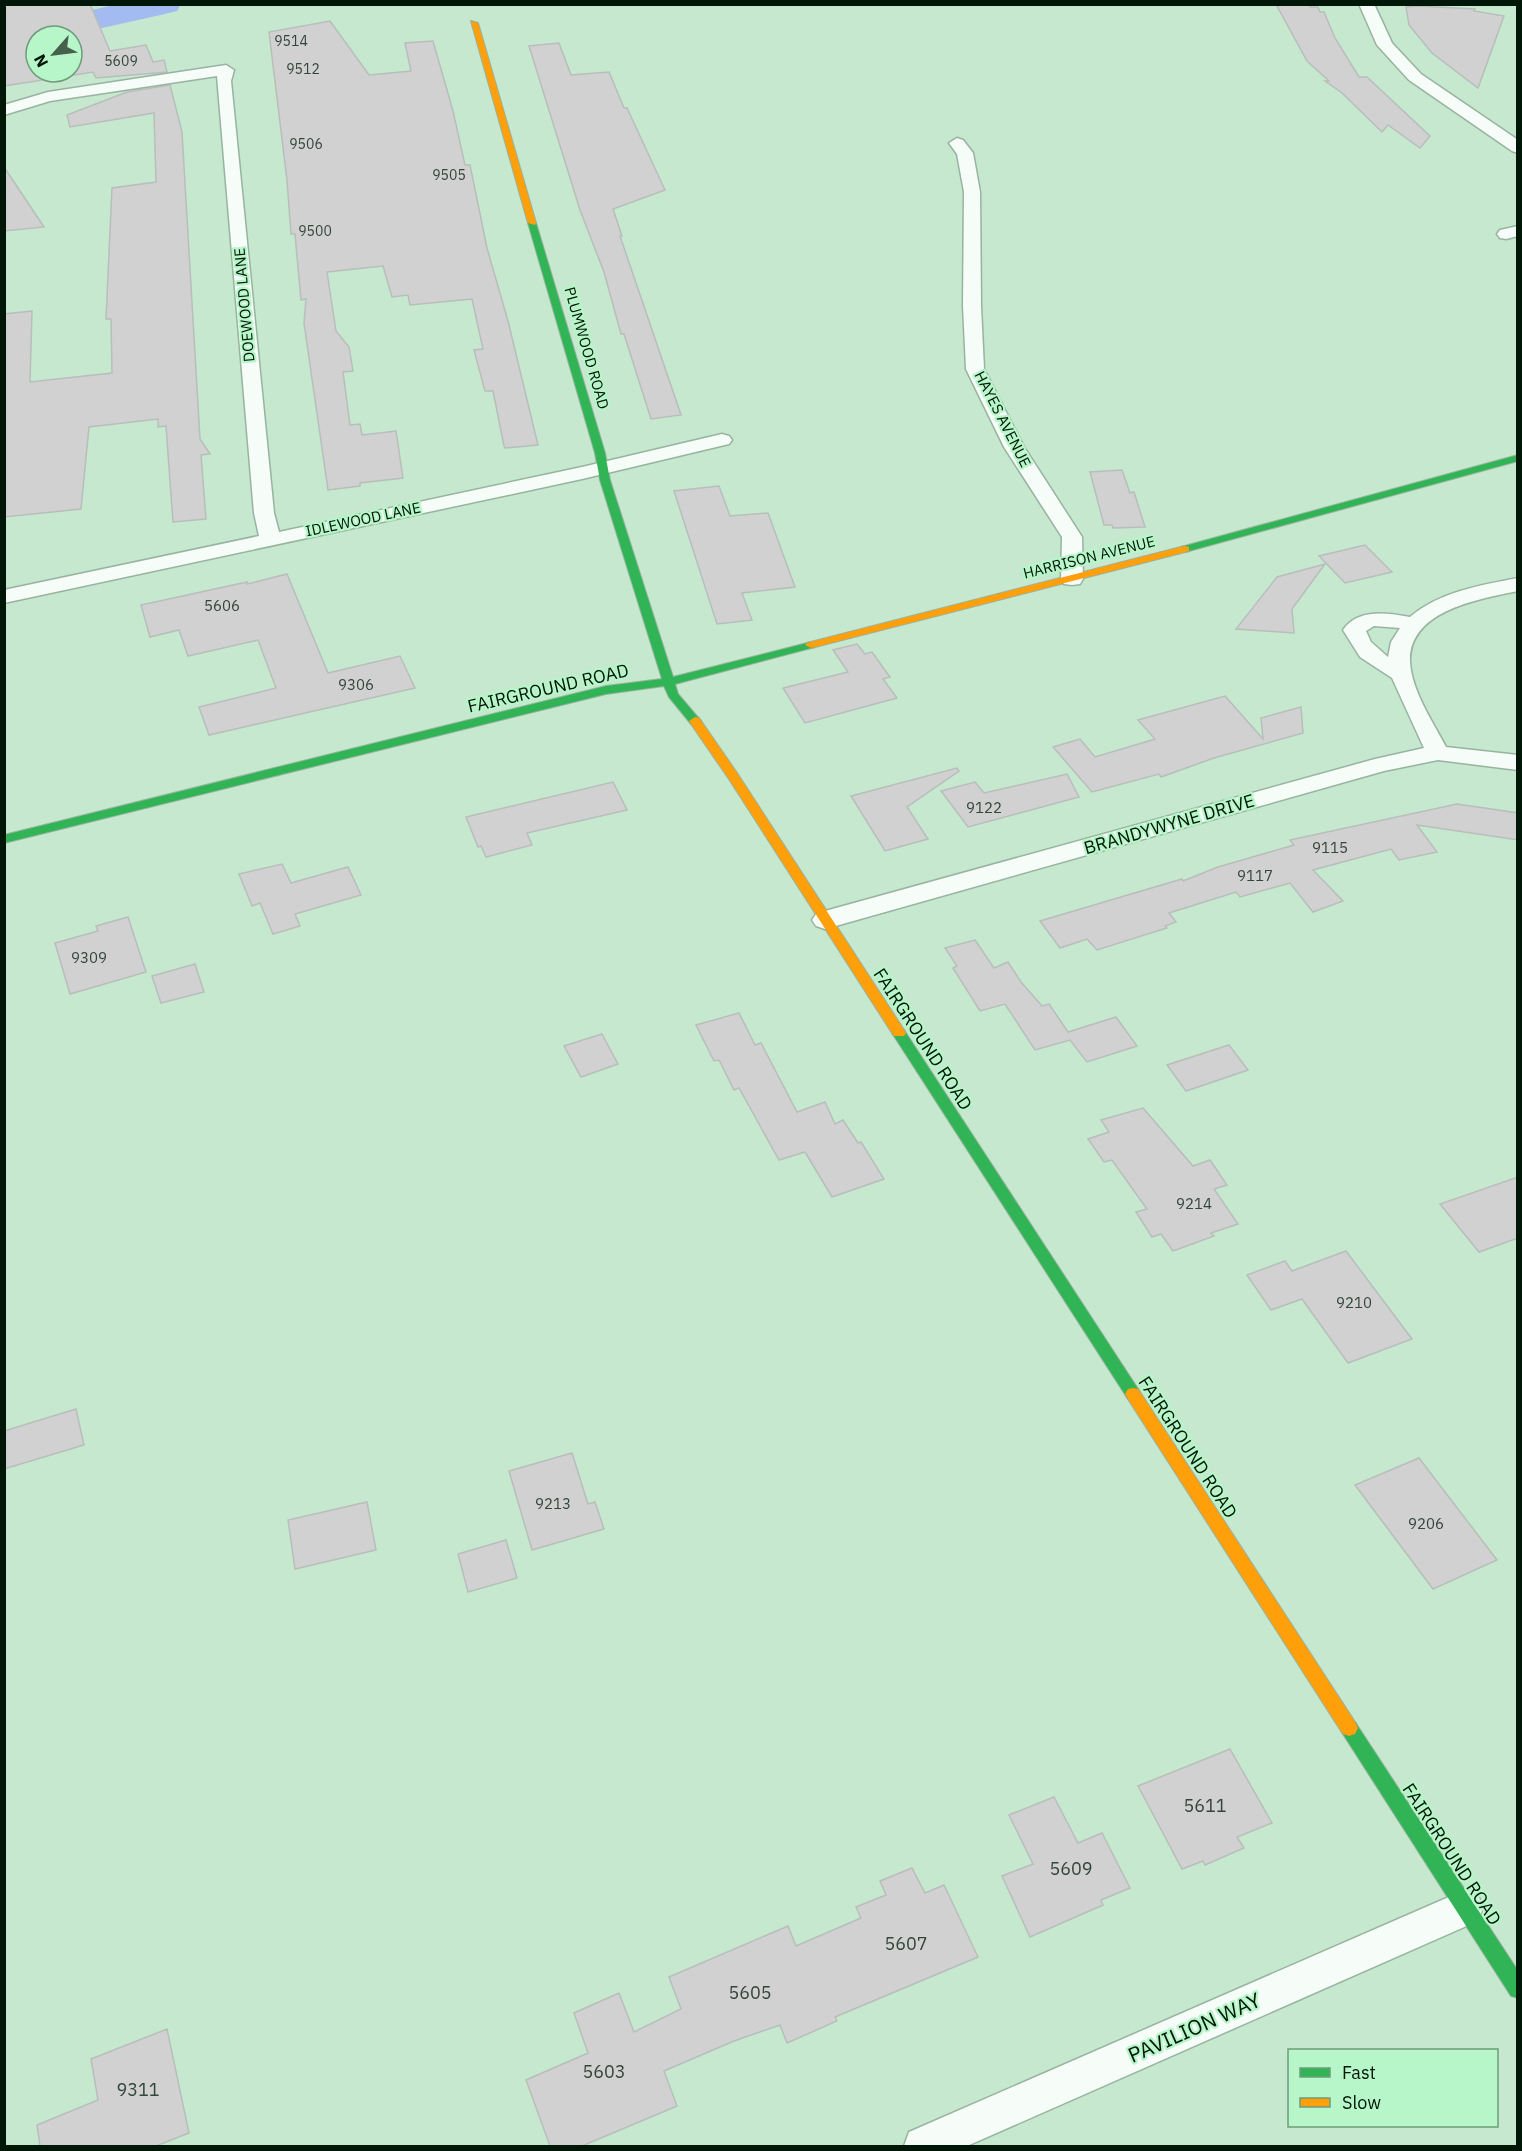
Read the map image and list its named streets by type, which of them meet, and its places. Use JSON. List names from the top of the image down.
{
  "streets": {
    "street": [
      "DOEWOOD LANE",
      "PLUMWOOD ROAD",
      "HAYES AVENUE",
      "IDLEWOOD LANE",
      "HARRISON AVENUE",
      "FAIRGROUND ROAD",
      "BRANDYWYNE DRIVE",
      "PAVILION WAY"
    ]
  },
  "crossings": [
    ["DOEWOOD LANE", "IDLEWOOD LANE"],
    ["PLUMWOOD ROAD", "IDLEWOOD LANE"],
    ["PLUMWOOD ROAD", "HARRISON AVENUE"],
    ["PLUMWOOD ROAD", "FAIRGROUND ROAD"],
    ["HAYES AVENUE", "HARRISON AVENUE"],
    ["HARRISON AVENUE", "FAIRGROUND ROAD"],
    ["FAIRGROUND ROAD", "BRANDYWYNE DRIVE"],
    ["FAIRGROUND ROAD", "PAVILION WAY"]
  ],
  "house_numbers": [
    "9514",
    "5609",
    "9512",
    "9506",
    "9505",
    "9500",
    "5606",
    "9306",
    "9122",
    "9115",
    "9117",
    "9309",
    "9214",
    "9210",
    "9213",
    "9206",
    "5611",
    "5609",
    "5607",
    "5605",
    "5603",
    "9311"
  ],
  "legend": ["Fast", "Slow"],
  "north": "bottom left"
}
